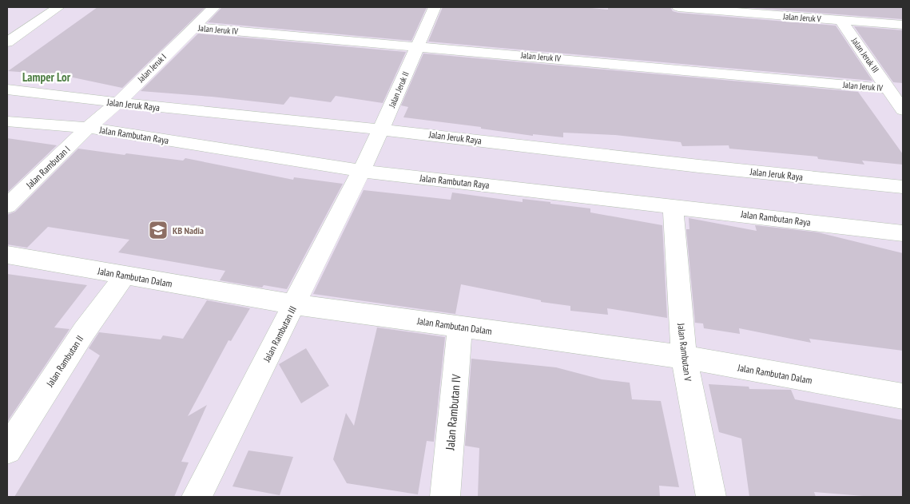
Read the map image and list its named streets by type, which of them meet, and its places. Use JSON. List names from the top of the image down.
{
  "streets": {
    "street": [
      "Jalan Jeruk V",
      "Jalan Jeruk IV",
      "Jalan Jeruk III",
      "Jalan Jeruk I",
      "Jalan Jeruk II",
      "Jalan Jeruk Raya",
      "Jalan Rambutan Raya",
      "Jalan Rambutan I",
      "Jalan Rambutan Dalam",
      "Jalan Rambutan III",
      "Jalan Rambutan V",
      "Jalan Rambutan II",
      "Jalan Rambutan IV"
    ]
  },
  "crossings": [
    ["Jalan Jeruk V", "Jalan Jeruk III"],
    ["Jalan Jeruk IV", "Jalan Jeruk III"],
    ["Jalan Jeruk IV", "Jalan Jeruk I"],
    ["Jalan Jeruk IV", "Jalan Jeruk II"],
    ["Jalan Jeruk I", "Jalan Jeruk Raya"],
    ["Jalan Jeruk I", "Jalan Rambutan Raya"],
    ["Jalan Jeruk I", "Jalan Rambutan I"],
    ["Jalan Jeruk II", "Jalan Jeruk Raya"],
    ["Jalan Jeruk II", "Jalan Rambutan Raya"],
    ["Jalan Jeruk II", "Jalan Rambutan III"],
    ["Jalan Rambutan Raya", "Jalan Rambutan I"],
    ["Jalan Rambutan Raya", "Jalan Rambutan III"],
    ["Jalan Rambutan Raya", "Jalan Rambutan V"],
    ["Jalan Rambutan Dalam", "Jalan Rambutan III"],
    ["Jalan Rambutan Dalam", "Jalan Rambutan V"],
    ["Jalan Rambutan Dalam", "Jalan Rambutan II"],
    ["Jalan Rambutan Dalam", "Jalan Rambutan IV"]
  ],
  "districts": ["Lamper Lor"],
  "places": {
    "school or university": ["KB Nadia"]
  }
}
